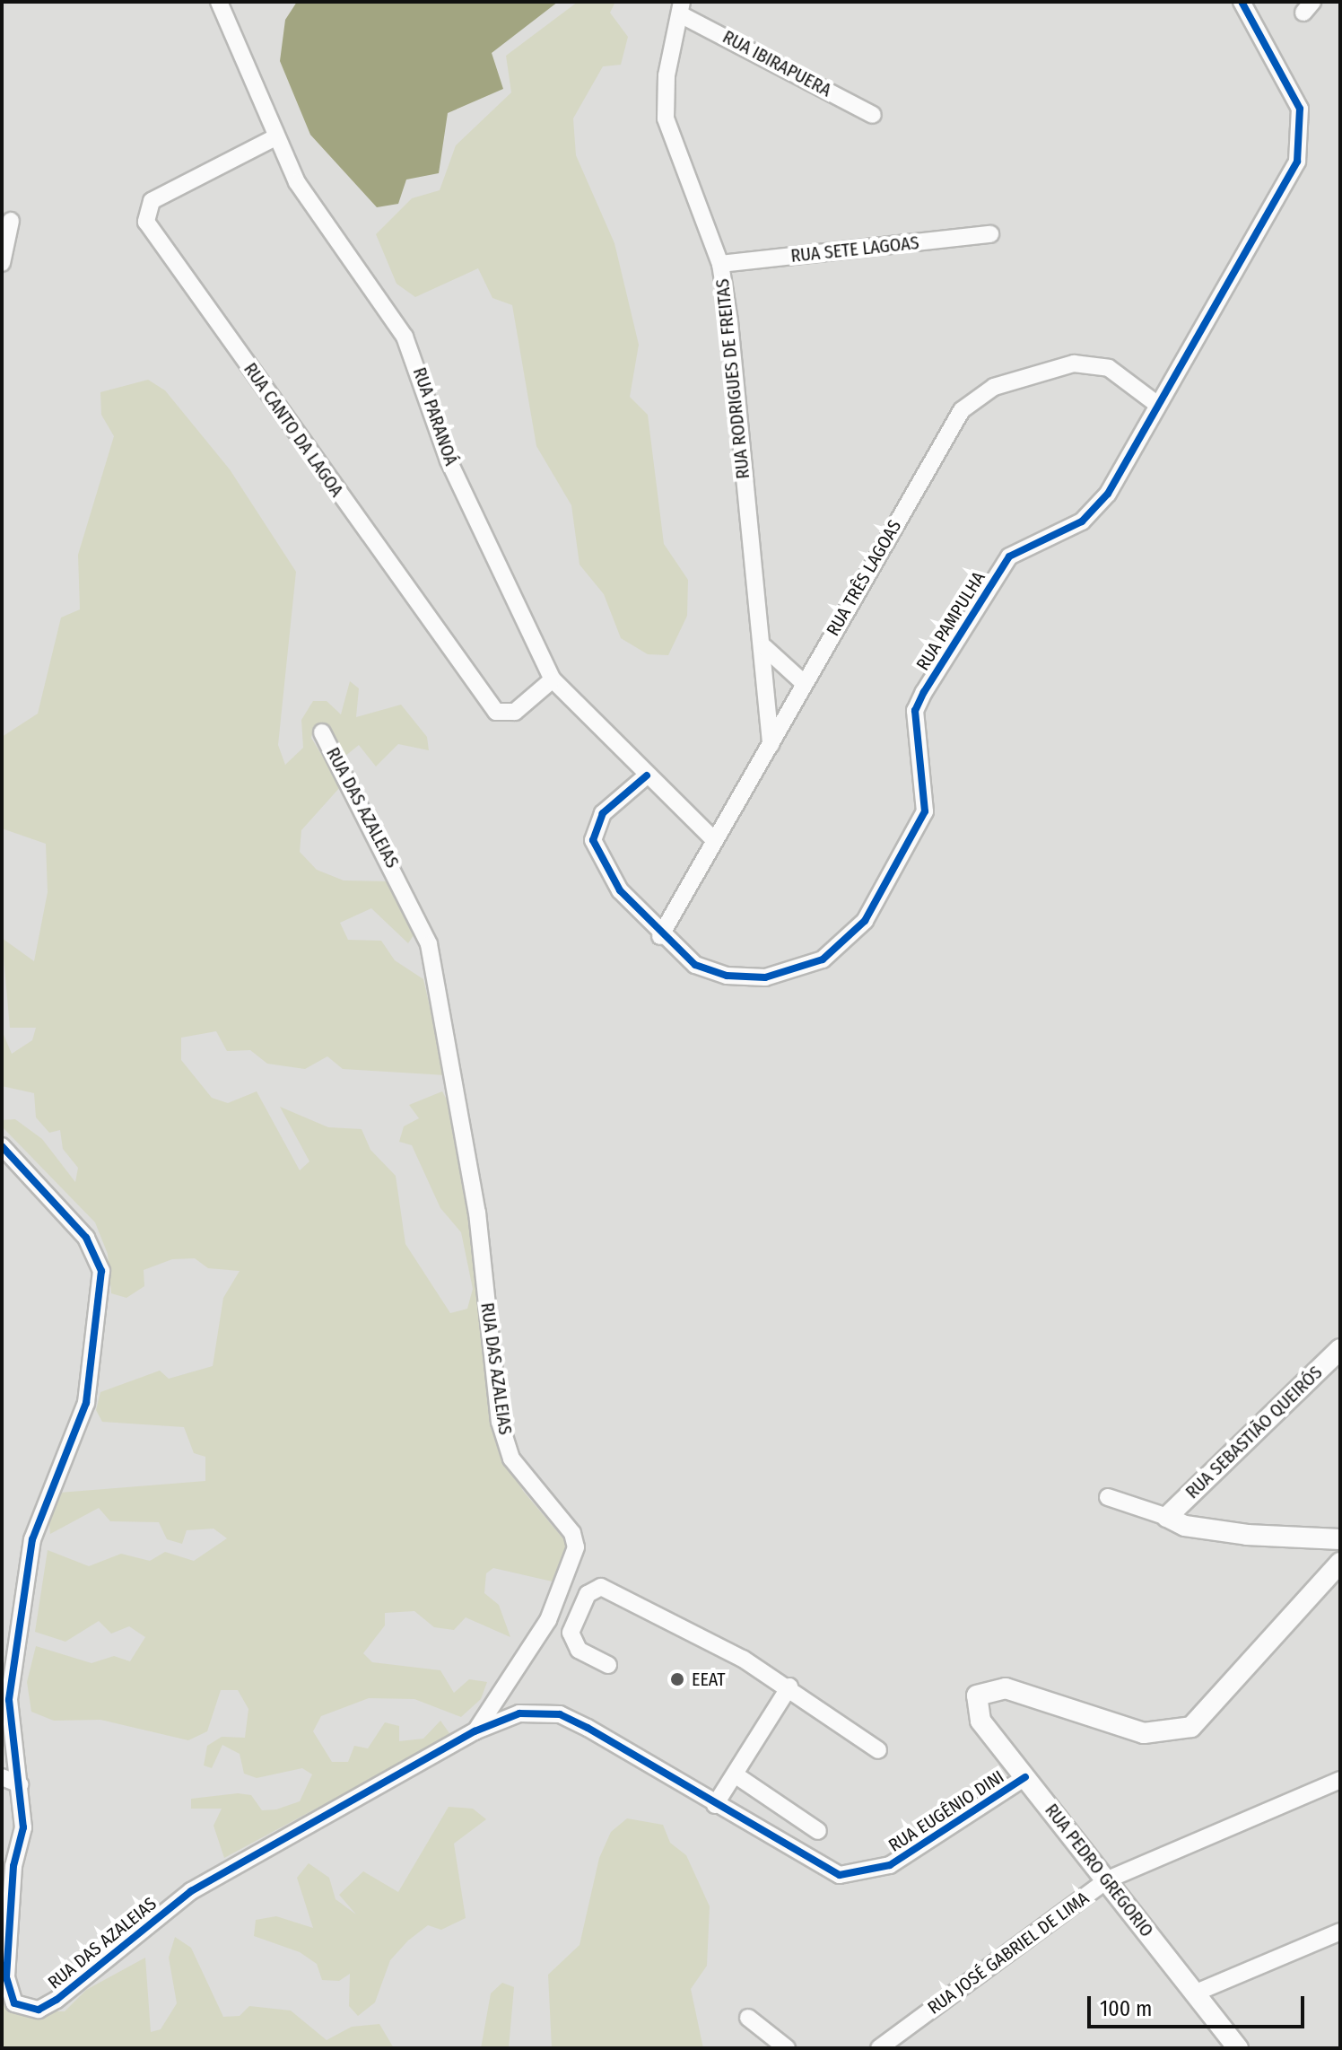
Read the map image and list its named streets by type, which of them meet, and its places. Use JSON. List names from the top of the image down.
{
  "streets": {
    "street": [
      "RUA IBIRAPUERA",
      "RUA SETE LAGOAS",
      "RUA RODRIGUES DE FREITAS",
      "RUA PARANOÁ",
      "RUA CANTO DA LAGOA",
      "RUA TRÊS LAGOAS",
      "RUA PAMPULHA",
      "RUA DAS AZALEIAS",
      "RUA SEBASTIÃO QUEIRÓS",
      "RUA EUGÊNIO DINI",
      "RUA PEDRO GREGORIO",
      "RUA JOSÉ GABRIEL DE LIMA"
    ]
  },
  "crossings": [
    ["RUA IBIRAPUERA", "RUA RODRIGUES DE FREITAS"],
    ["RUA SETE LAGOAS", "RUA RODRIGUES DE FREITAS"],
    ["RUA RODRIGUES DE FREITAS", "RUA TRÊS LAGOAS"],
    ["RUA PARANOÁ", "RUA CANTO DA LAGOA"],
    ["RUA PARANOÁ", "RUA TRÊS LAGOAS"],
    ["RUA PARANOÁ", "RUA PAMPULHA"],
    ["RUA TRÊS LAGOAS", "RUA PAMPULHA"],
    ["RUA EUGÊNIO DINI", "RUA PEDRO GREGORIO"],
    ["RUA PEDRO GREGORIO", "RUA JOSÉ GABRIEL DE LIMA"]
  ],
  "places": ["EEAT"],
  "scale_bar": "100 m"
}
